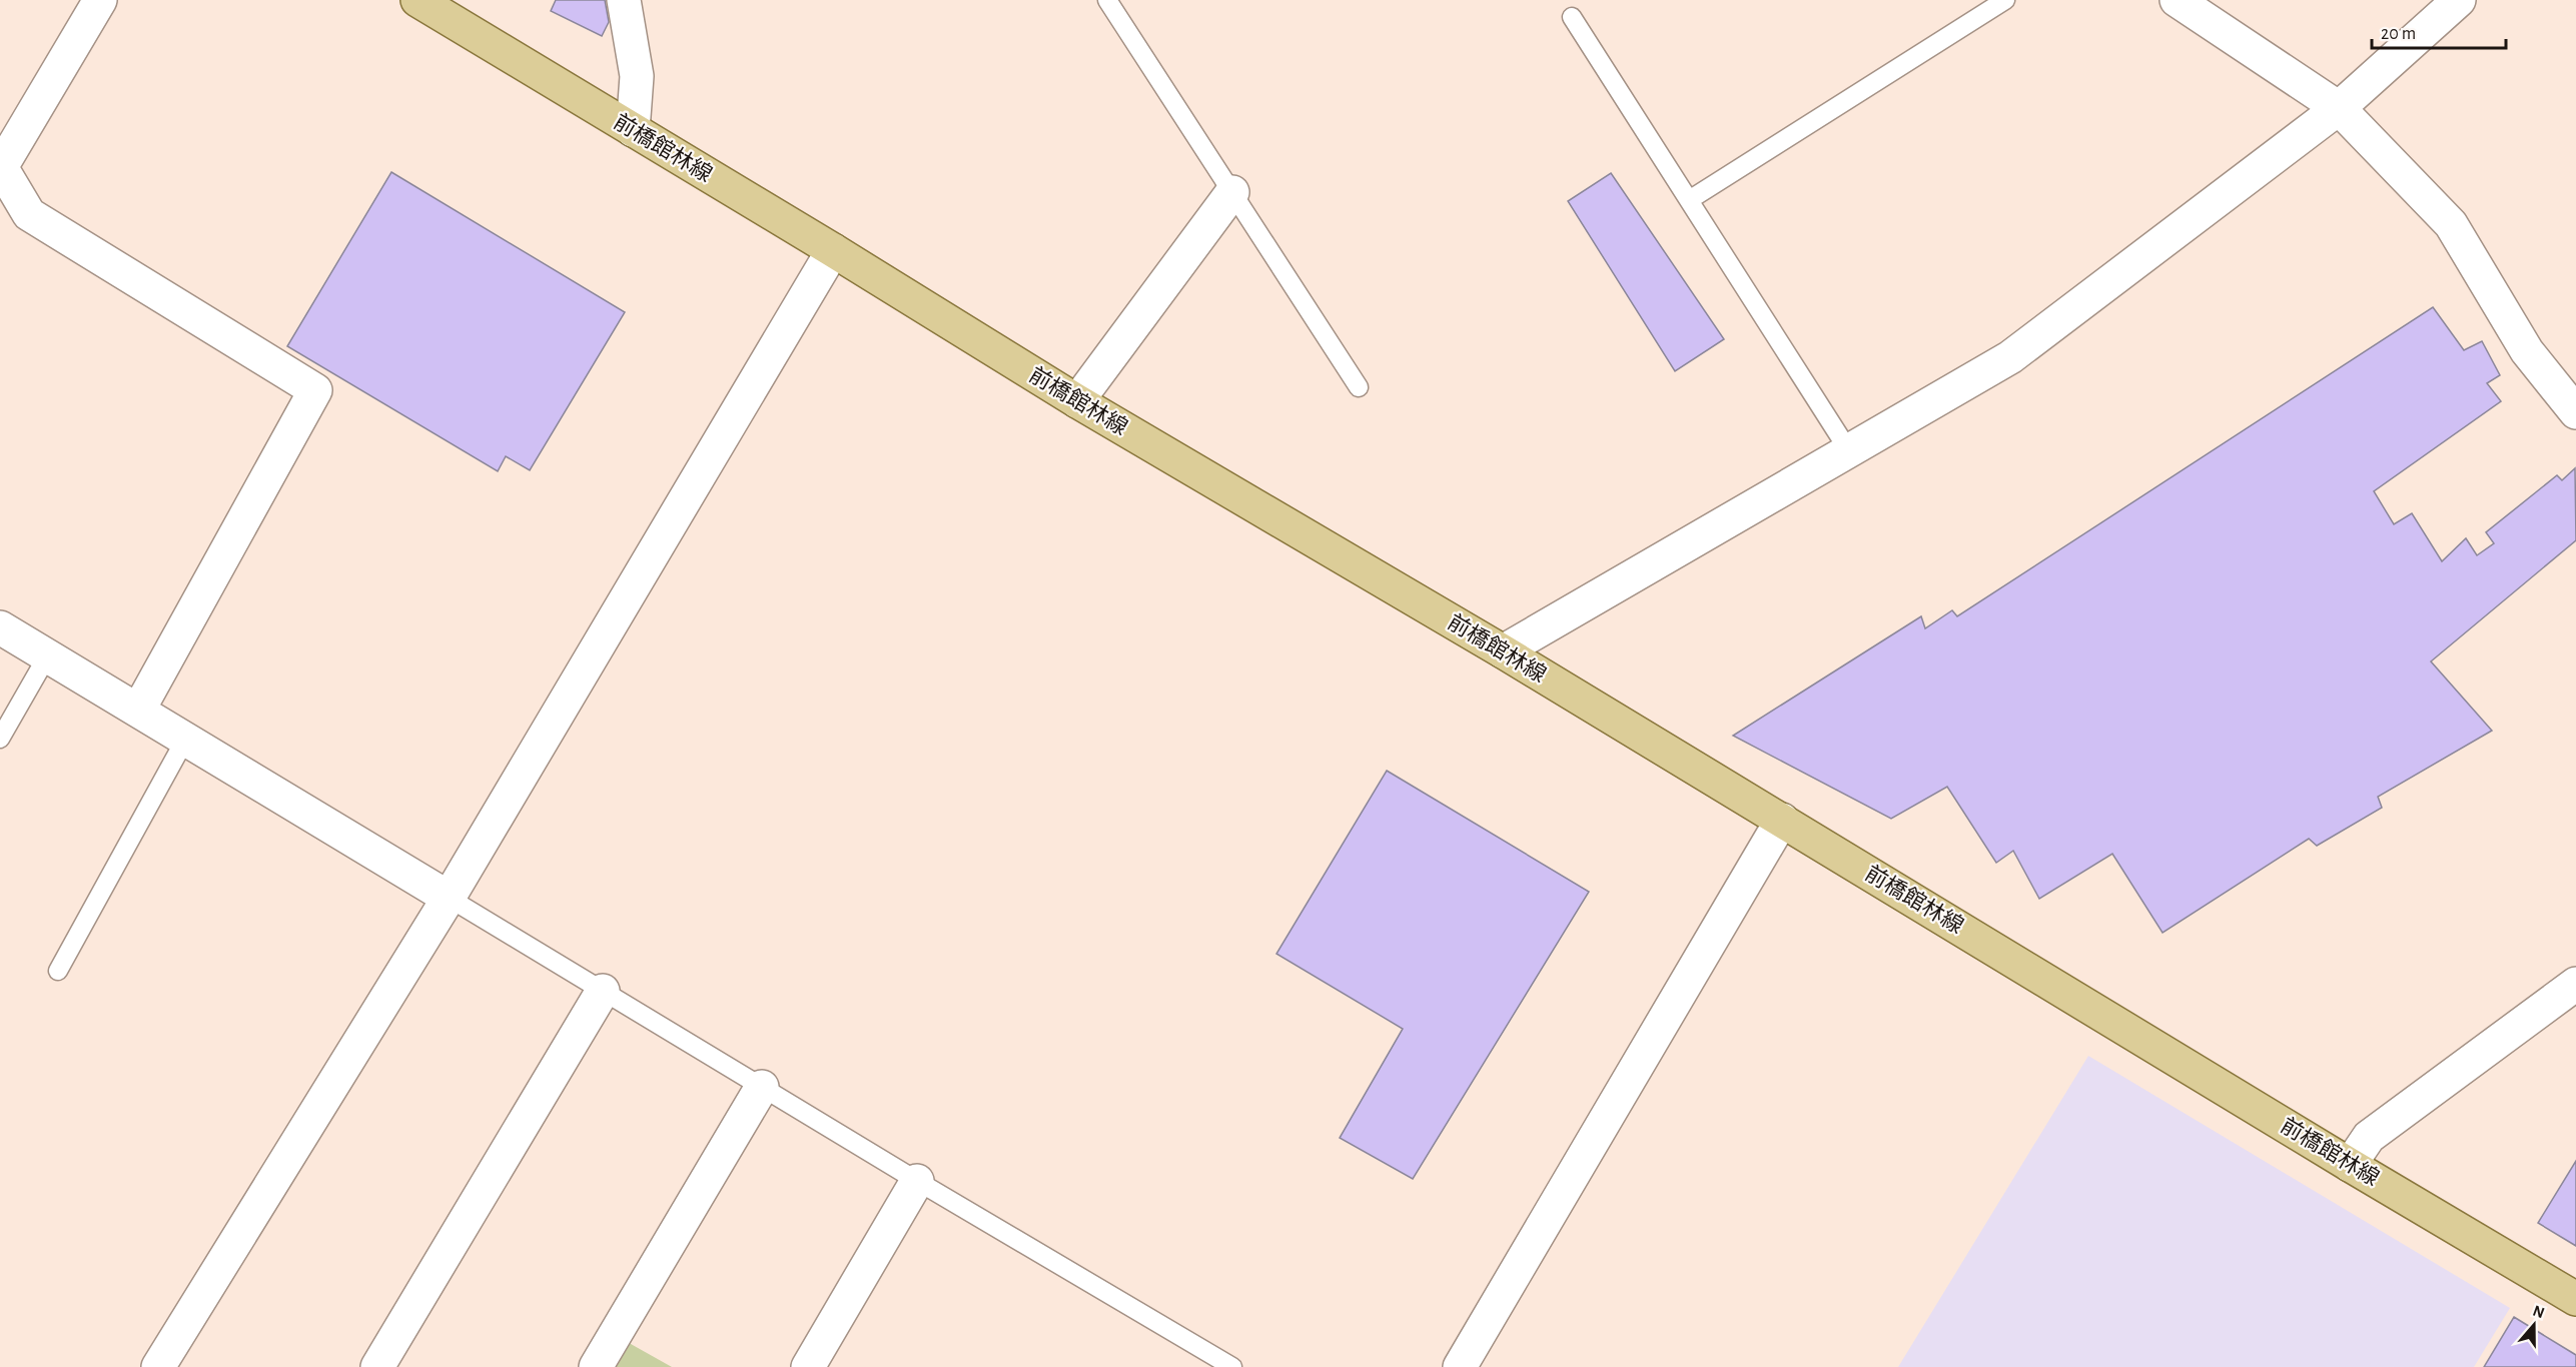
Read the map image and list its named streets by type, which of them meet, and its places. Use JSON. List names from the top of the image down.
{
  "streets": {
    "main road": ["前橋館林線"]
  },
  "scale_bar": "20 m",
  "north": "top"
}
